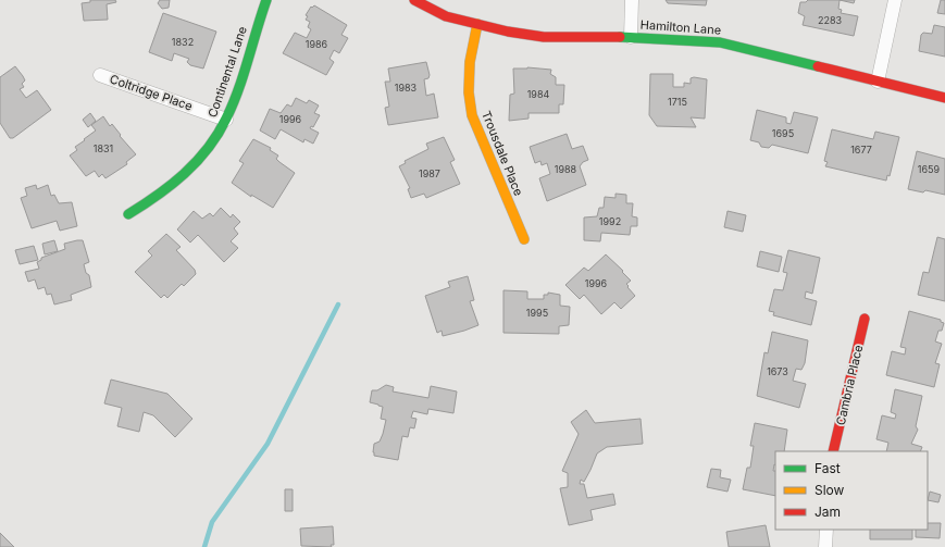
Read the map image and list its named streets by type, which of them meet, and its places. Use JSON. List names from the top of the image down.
{
  "streets": {
    "street": [
      "Hamilton Lane",
      "Continental Lane",
      "Coltridge Place",
      "Trousdale Place",
      "Cambria Place"
    ]
  },
  "crossings": [
    ["Hamilton Lane", "Trousdale Place"],
    ["Continental Lane", "Coltridge Place"]
  ],
  "house_numbers": [
    "2283",
    "1832",
    "1986",
    "1983",
    "1984",
    "1715",
    "1996",
    "1695",
    "1831",
    "1677",
    "1988",
    "1659",
    "1987",
    "1992",
    "1996",
    "1995",
    "1673"
  ],
  "legend": ["Fast", "Slow", "Jam"]
}
